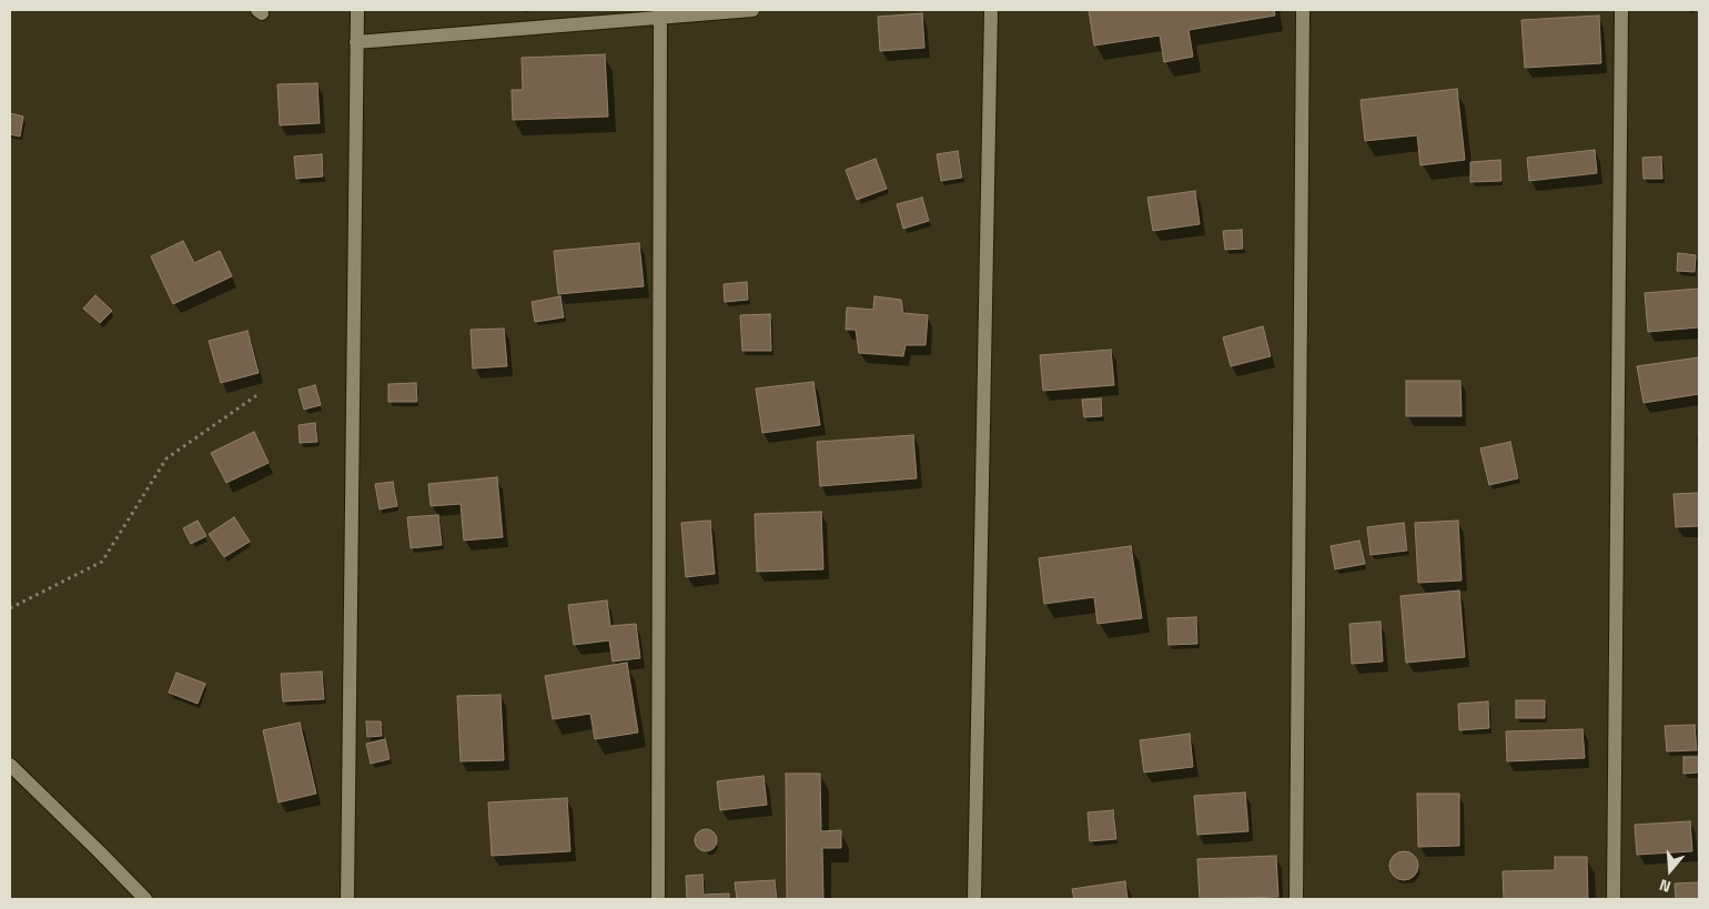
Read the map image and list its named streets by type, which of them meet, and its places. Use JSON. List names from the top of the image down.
{
  "north": "bottom"
}
